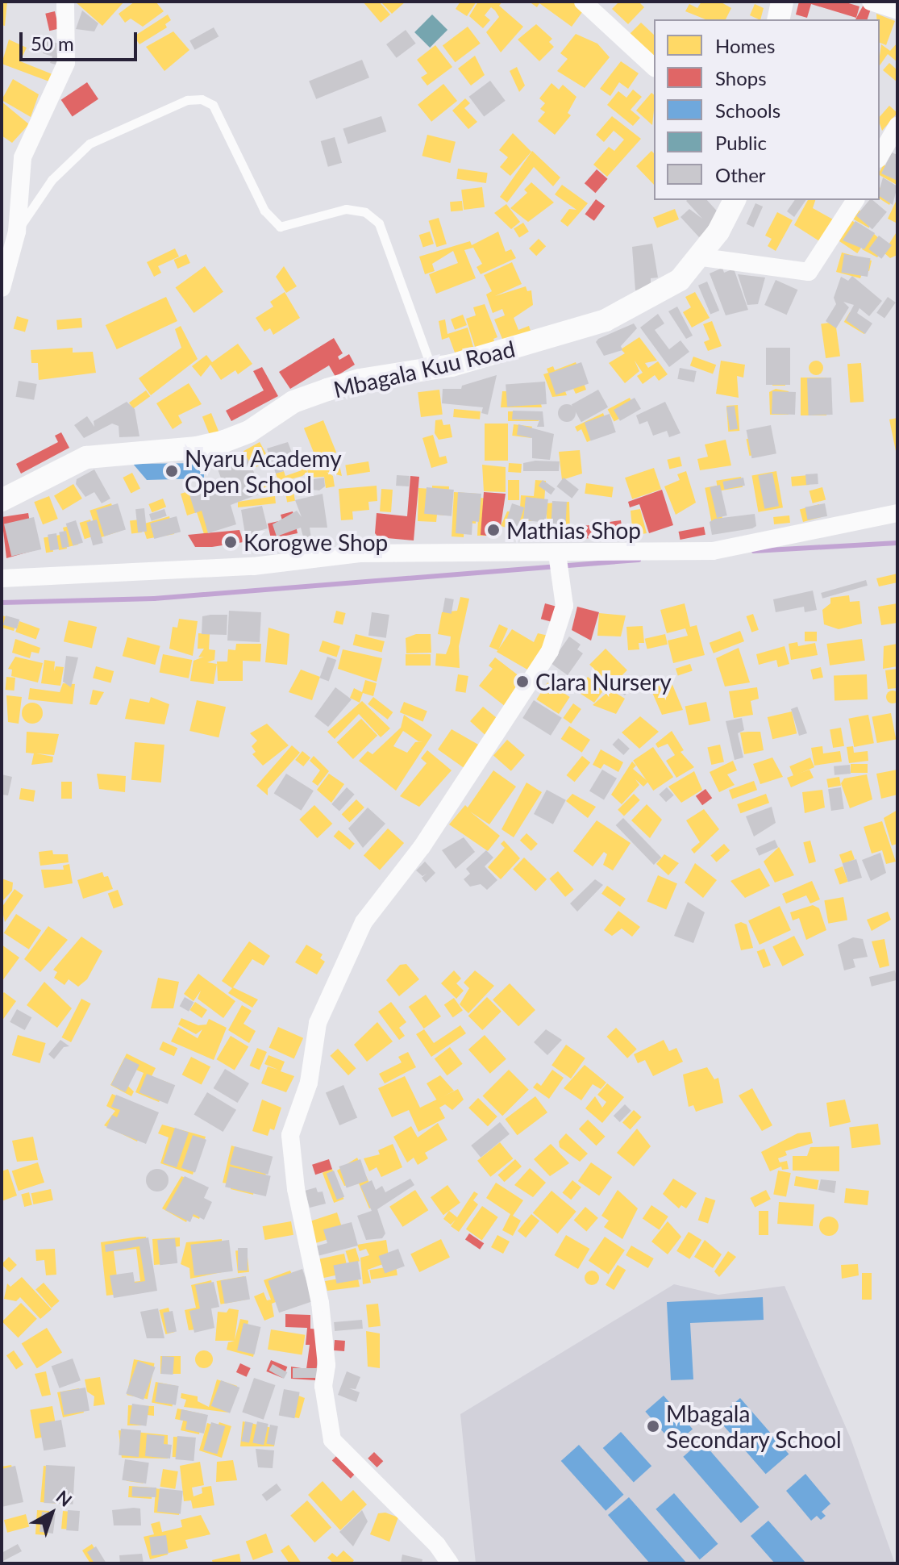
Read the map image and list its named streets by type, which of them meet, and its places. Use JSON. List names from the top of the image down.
{
  "streets": {
    "street": ["Mbagala Kuu Road"]
  },
  "places": [
    "Nyaru Academy Open School",
    "Mathias Shop",
    "Korogwe Shop",
    "Clara Nursery",
    "Mbagala Secondary School"
  ],
  "legend": [
    "Homes",
    "Shops",
    "Schools",
    "Public",
    "Other"
  ],
  "scale_bar": "50 m",
  "north": "top right"
}
